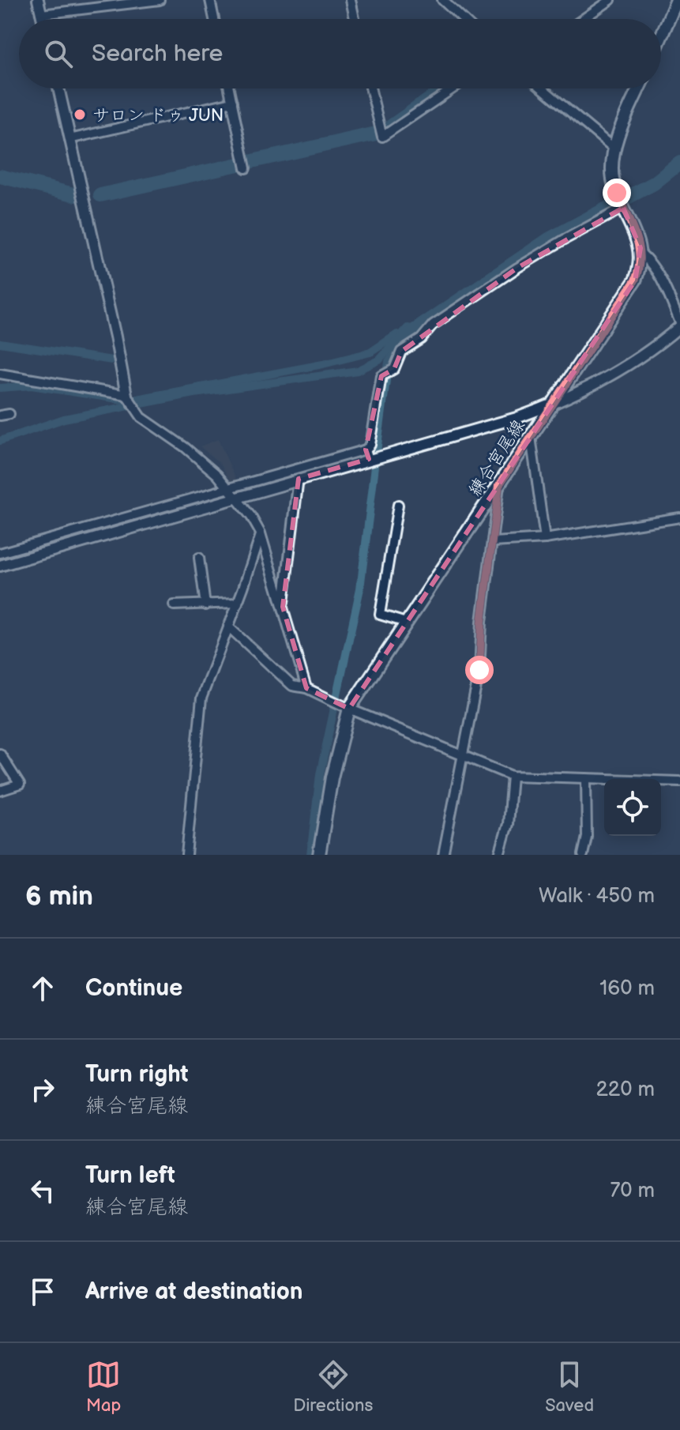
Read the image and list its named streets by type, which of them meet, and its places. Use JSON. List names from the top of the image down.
{
  "streets": {
    "main road": ["練合宮尾線"]
  },
  "places": ["サロン ドゥ JUN"],
  "page": {
    "search": "Search here",
    "heading": ["6 min", "Walk · 450 m"],
    "list": [
      ["Continue", "160 m"],
      ["Turn right", "練合宮尾線", "220 m"],
      ["Turn left", "練合宮尾線", "70 m"],
      "Arrive at destination"
    ],
    "nav": ["Map", "Directions", "Saved"]
  }
}
